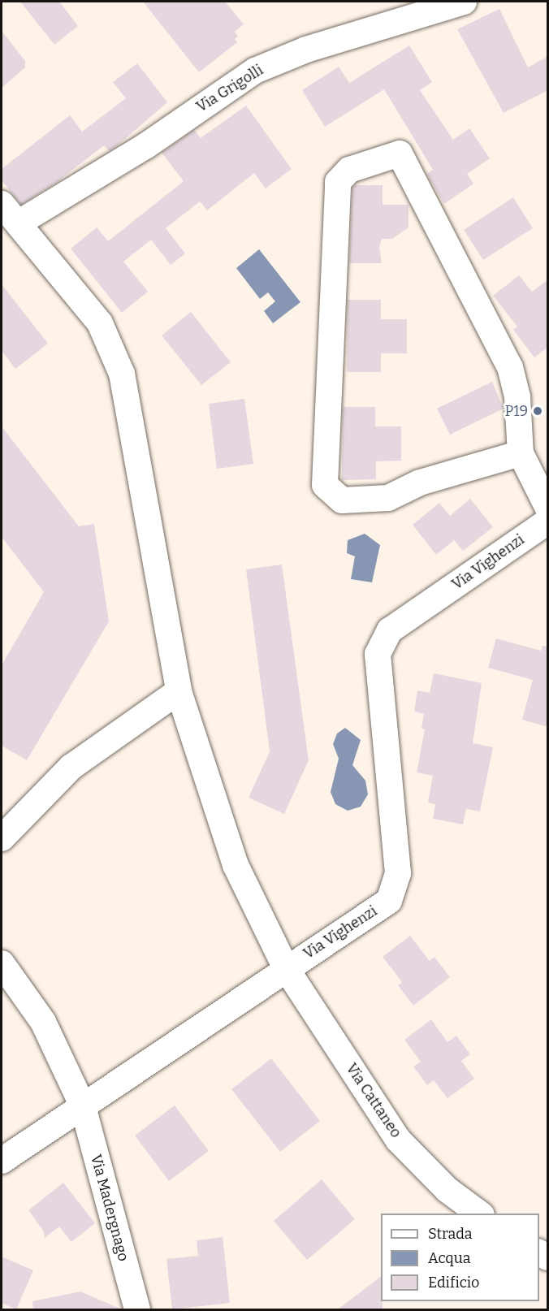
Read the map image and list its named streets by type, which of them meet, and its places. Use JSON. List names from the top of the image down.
{
  "streets": {
    "street": [
      "Via Grigolli",
      "Via Vighenzi",
      "Via Cattaneo",
      "Via Madergnago"
    ]
  },
  "crossings": [
    ["Via Grigolli", "Via Cattaneo"],
    ["Via Vighenzi", "Via Cattaneo"],
    ["Via Vighenzi", "Via Madergnago"]
  ],
  "places": ["P19"],
  "legend": ["Strada", "Acqua", "Edificio"]
}
